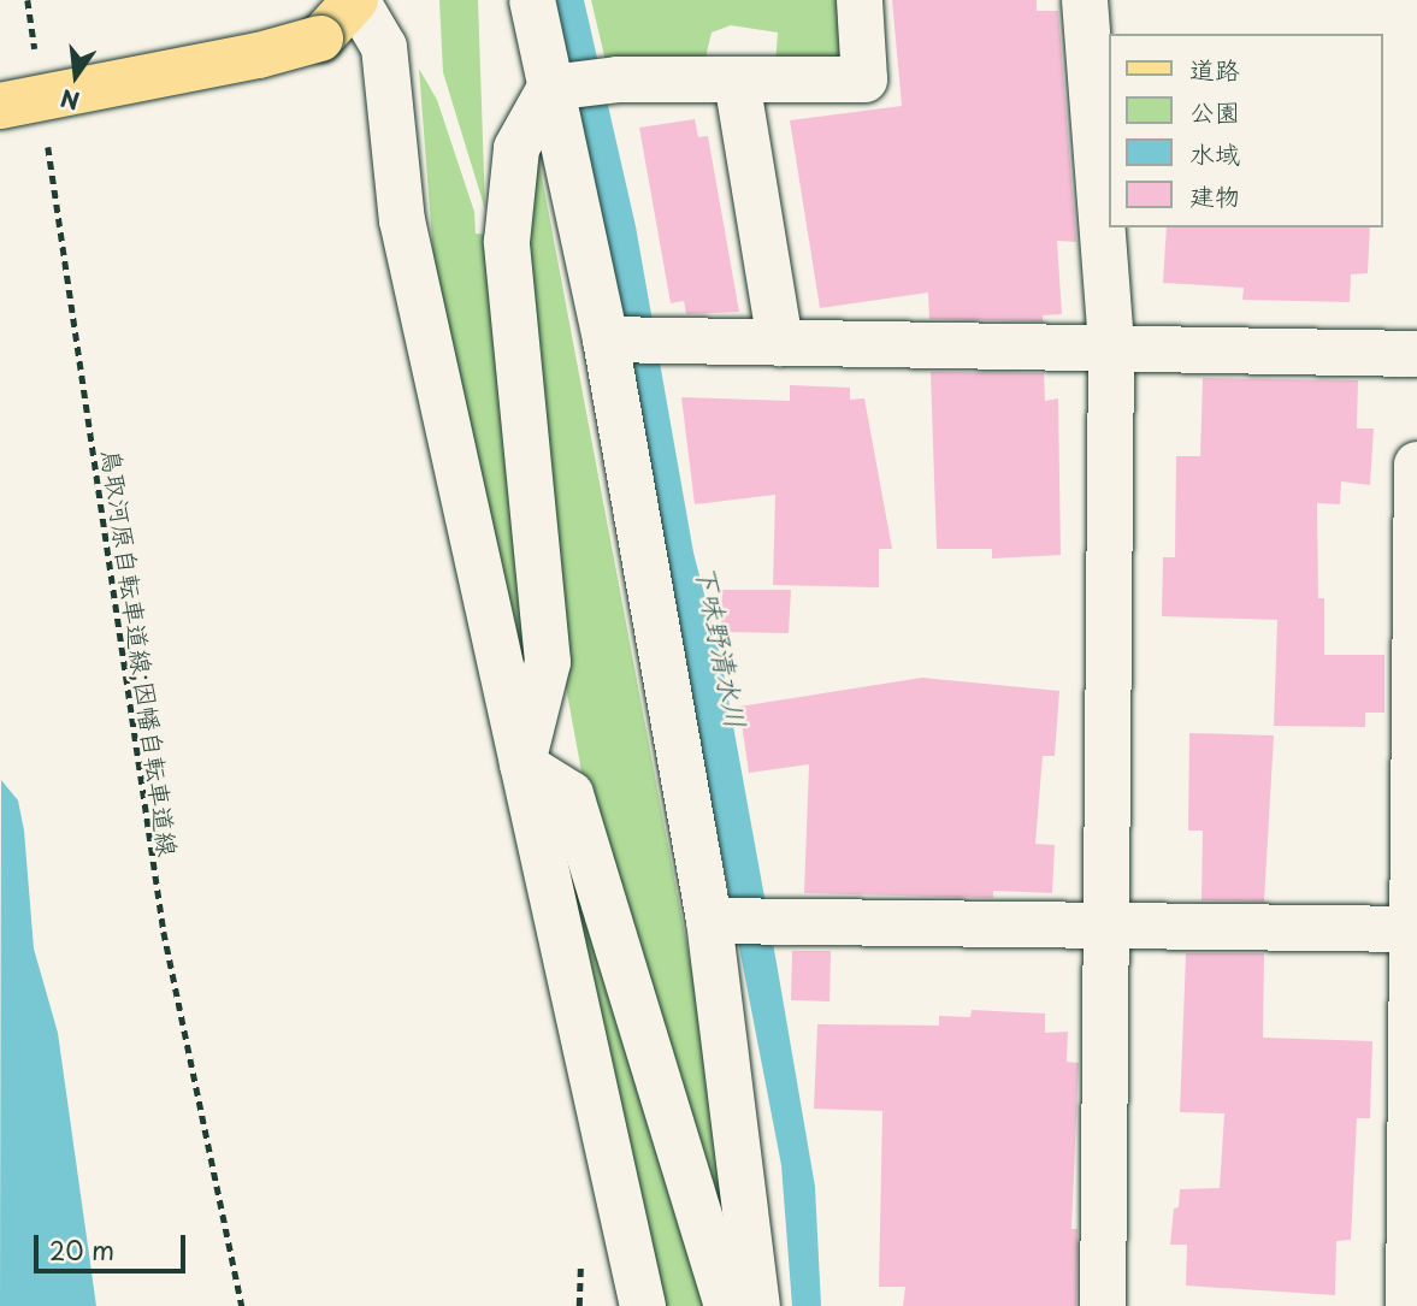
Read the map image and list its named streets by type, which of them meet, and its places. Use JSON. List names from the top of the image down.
{
  "streets": {
    "path": ["鳥取河原自転車道線;因幡自転車道線"]
  },
  "water": ["下味野清水川"],
  "legend": [
    "道路",
    "公園",
    "水域",
    "建物"
  ],
  "scale_bar": "20 m",
  "north": "bottom"
}
